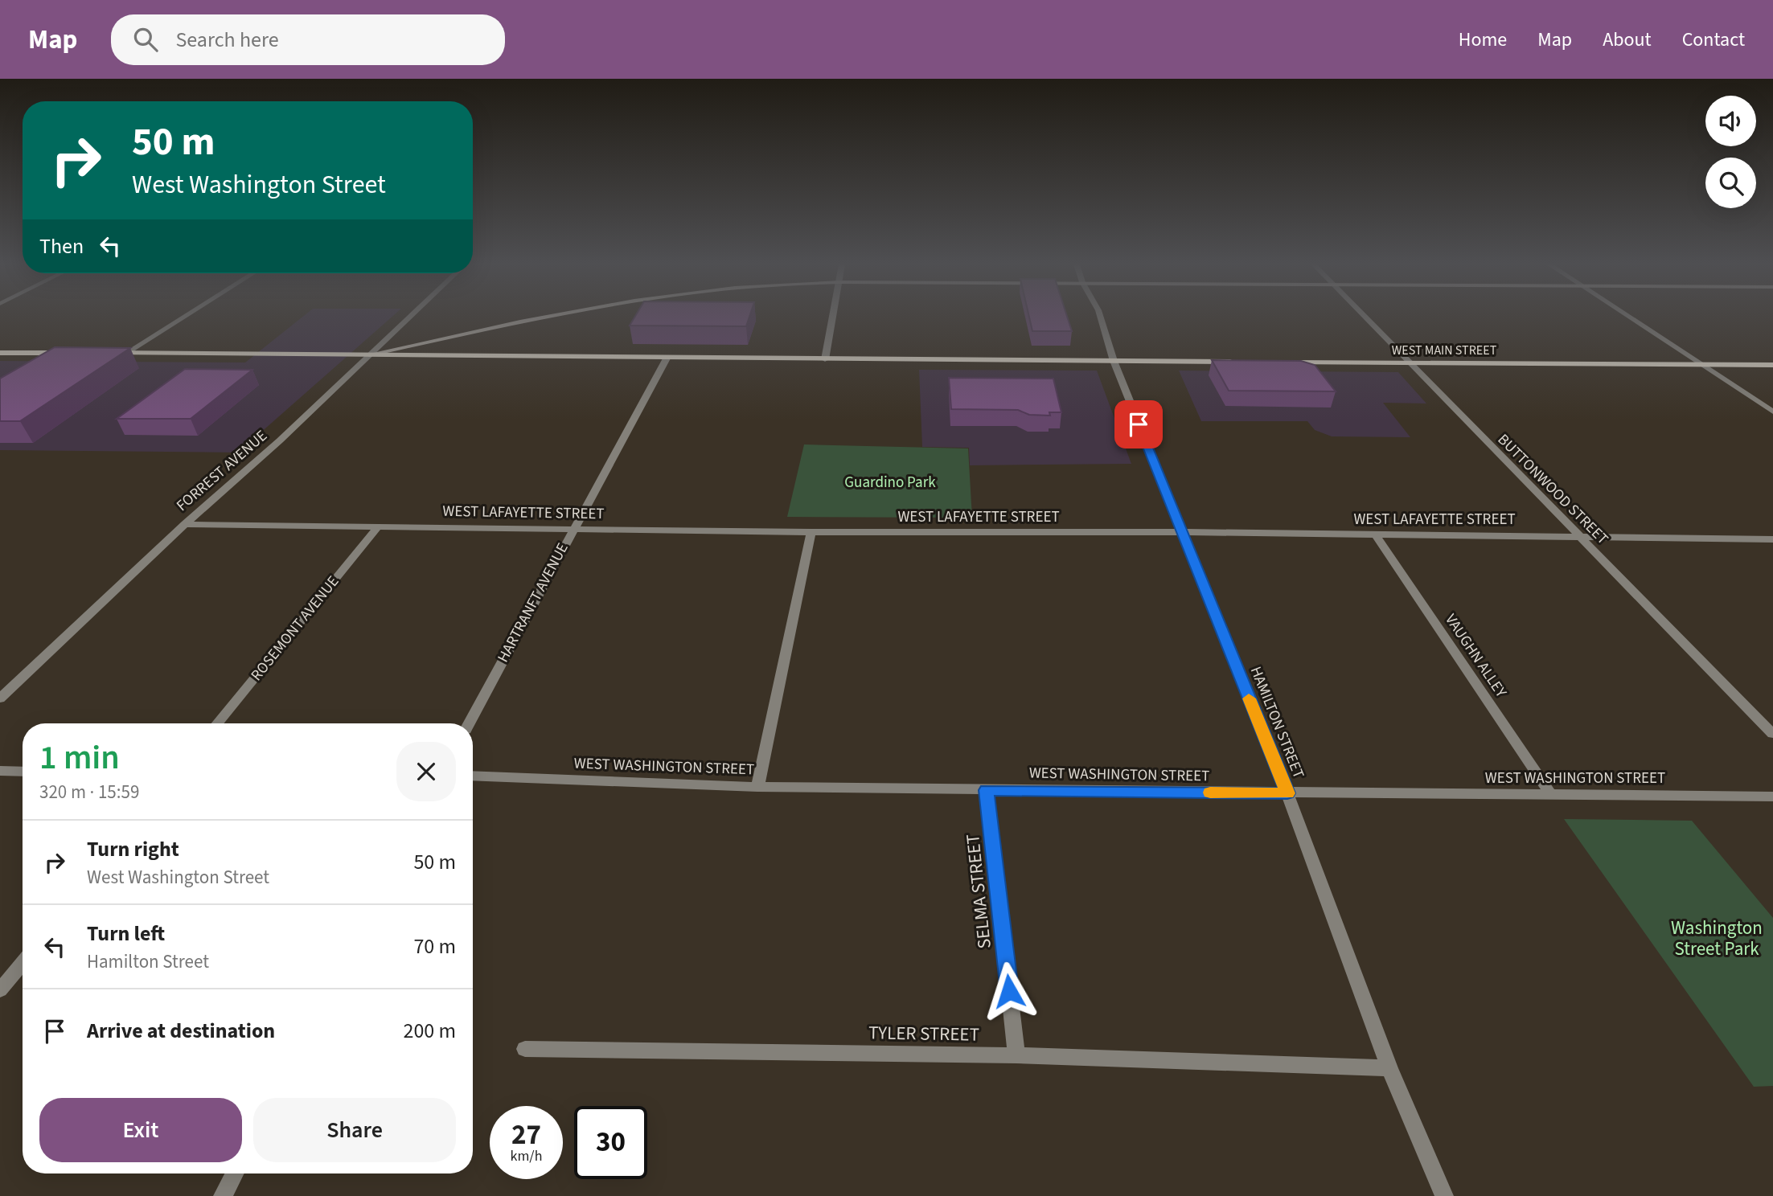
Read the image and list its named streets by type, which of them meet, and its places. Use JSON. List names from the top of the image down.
{
  "streets": {
    "main road": ["WEST MAIN STREET"],
    "street": [
      "FORREST AVENUE",
      "BUTTONWOOD STREET",
      "WEST LAFAYETTE STREET",
      "HARTRANFT AVENUE",
      "ROSEMONT AVENUE",
      "VAUGHN ALLEY",
      "HAMILTON STREET",
      "WEST WASHINGTON STREET",
      "SELMA STREET",
      "TYLER STREET"
    ]
  },
  "crossings": [
    ["WEST MAIN STREET", "BUTTONWOOD STREET"],
    ["FORREST AVENUE", "WEST LAFAYETTE STREET"],
    ["BUTTONWOOD STREET", "WEST LAFAYETTE STREET"],
    ["WEST LAFAYETTE STREET", "HARTRANFT AVENUE"],
    ["WEST LAFAYETTE STREET", "ROSEMONT AVENUE"],
    ["WEST LAFAYETTE STREET", "VAUGHN ALLEY"],
    ["WEST LAFAYETTE STREET", "HAMILTON STREET"],
    ["VAUGHN ALLEY", "WEST WASHINGTON STREET"],
    ["HAMILTON STREET", "WEST WASHINGTON STREET"],
    ["HAMILTON STREET", "TYLER STREET"],
    ["WEST WASHINGTON STREET", "SELMA STREET"],
    ["SELMA STREET", "TYLER STREET"]
  ],
  "parks": ["Guardino Park", "Washington Street Park"],
  "page": {
    "header": "Map",
    "search": "Search here",
    "nav": [
      "Home",
      "Map",
      "About",
      "Contact"
    ],
    "turn": ["50 m", "West Washington Street"],
    "then": "Then",
    "heading": ["1 min", "320 m · 15:59"],
    "list": [
      {
        "name": "Turn right",
        "note": "West Washington Street",
        "value": "50 m"
      },
      {
        "name": "Turn left",
        "note": "Hamilton Street",
        "value": "70 m"
      },
      {
        "name": "Arrive at destination",
        "value": "200 m"
      }
    ],
    "buttons": ["Exit", "Share"],
    "speed": "27 km/h",
    "limit": "30"
  }
}
